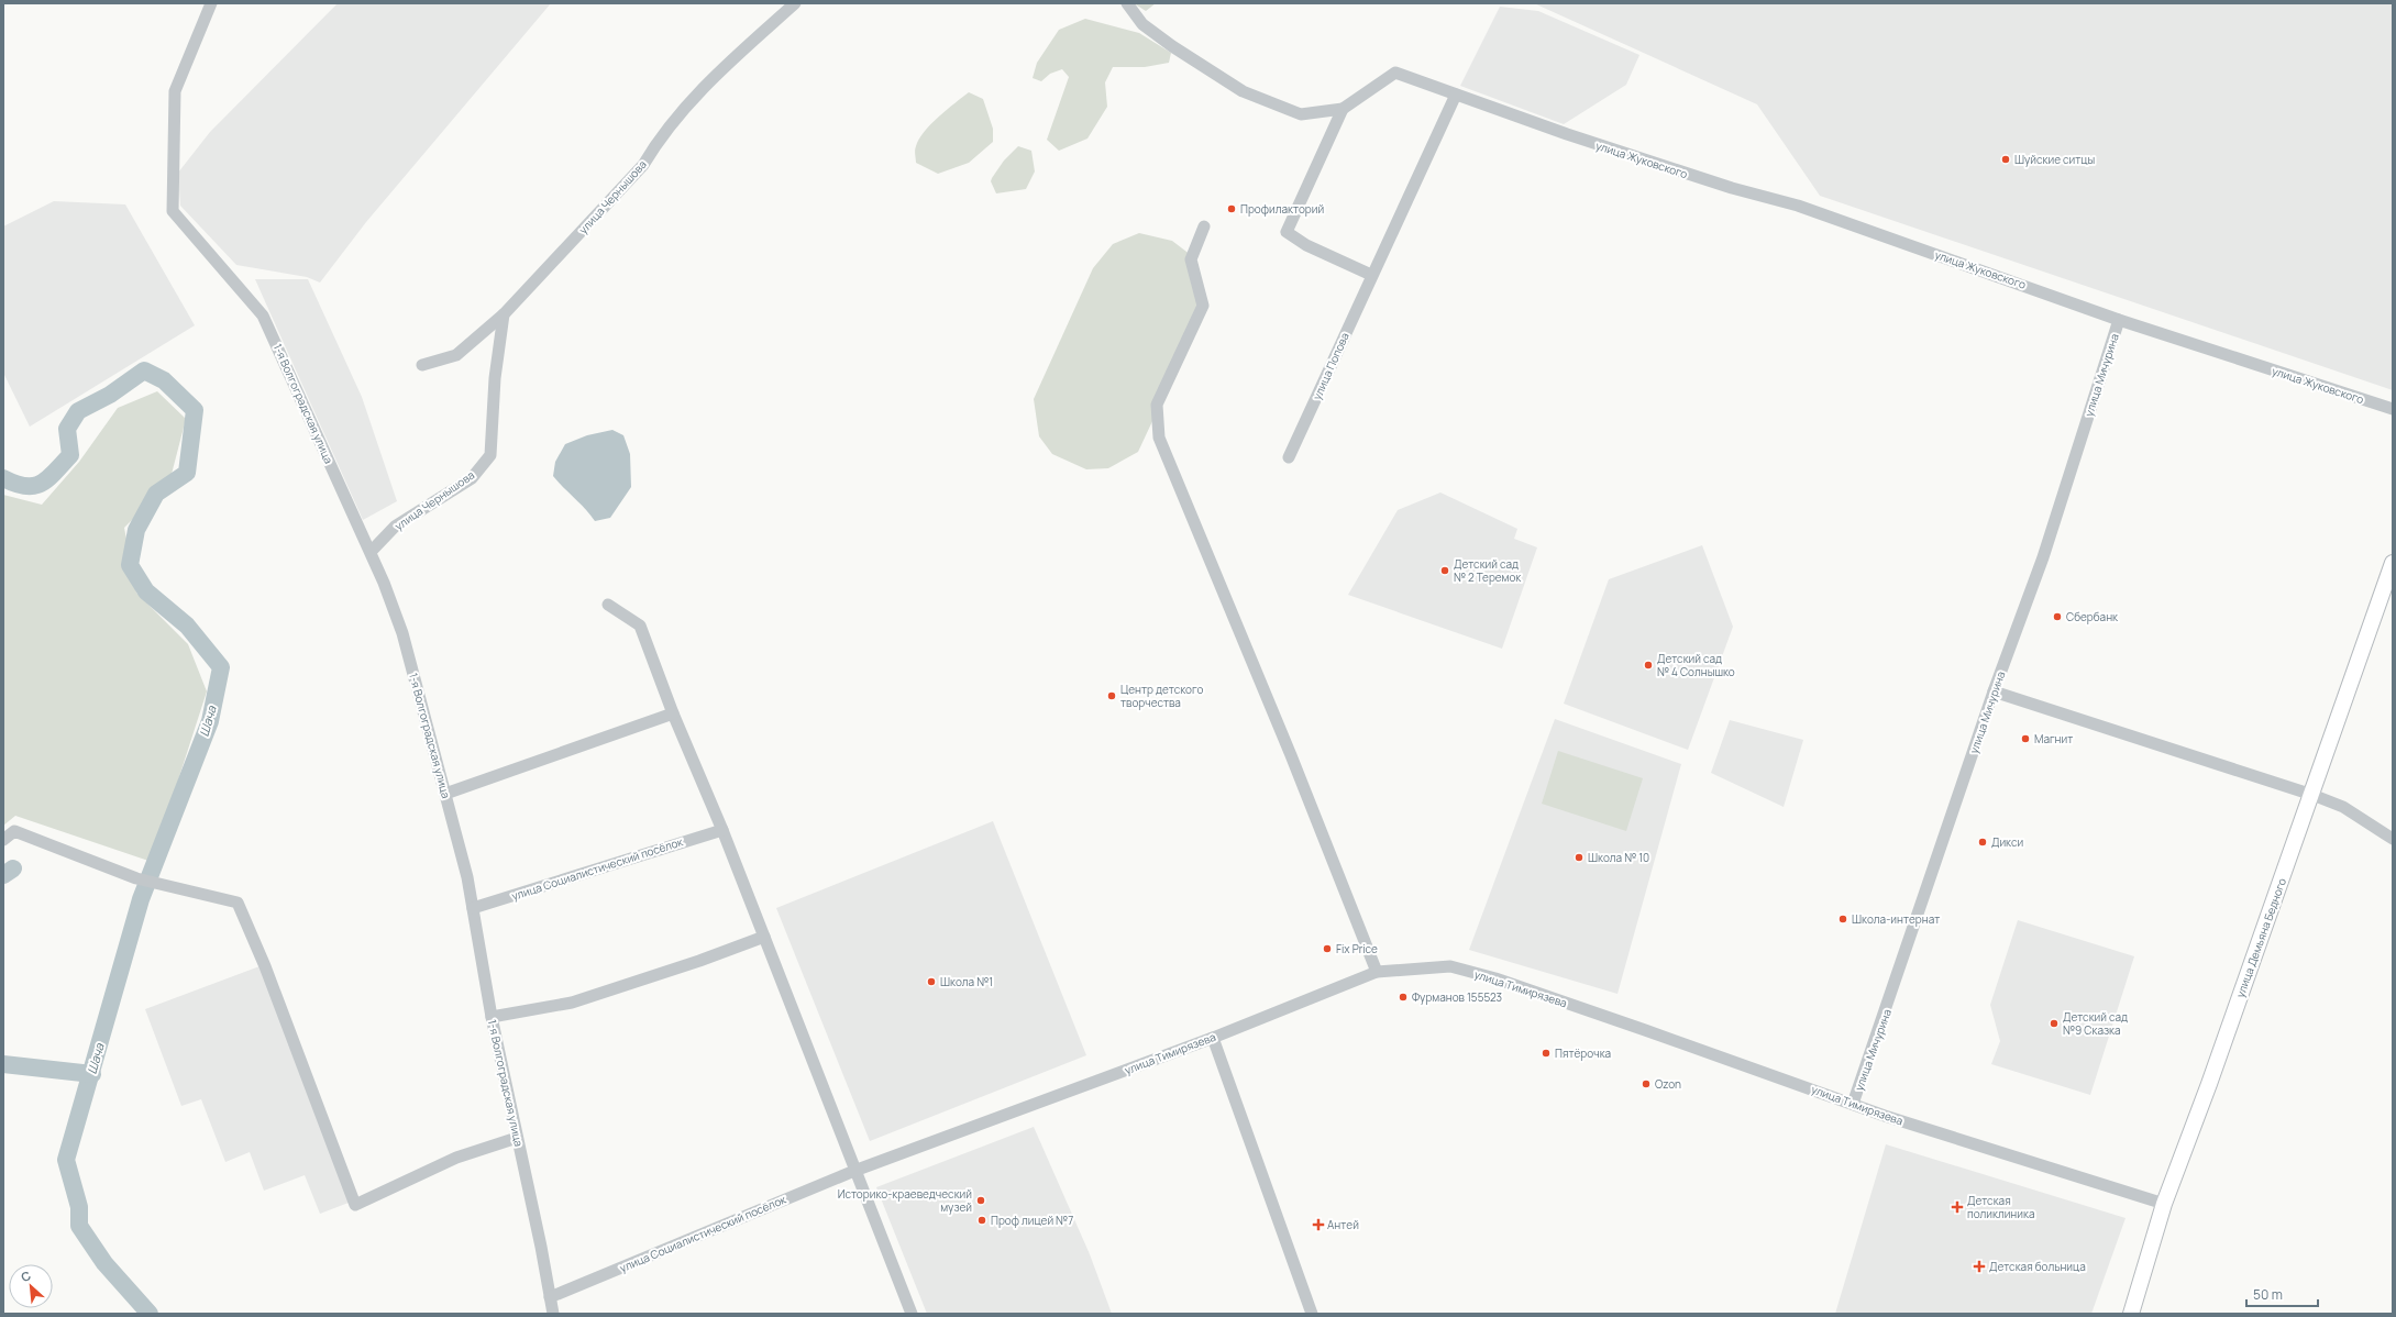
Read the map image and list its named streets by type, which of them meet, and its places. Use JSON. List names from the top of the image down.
{
  "streets": {
    "main road": ["улица Демьяна Бедного"],
    "street": [
      "улица Жуковского",
      "улица Чернышова",
      "улица Попова",
      "улица Мичурина",
      "1-я Волгоградская улица",
      "улица Социалистический посёлок",
      "улица Тимирязева"
    ]
  },
  "crossings": [
    ["улица Жуковского", "улица Попова"],
    ["улица Жуковского", "улица Мичурина"],
    ["улица Чернышова", "1-я Волгоградская улица"],
    ["улица Мичурина", "улица Тимирязева"],
    ["1-я Волгоградская улица", "улица Социалистический посёлок"],
    ["улица Социалистический посёлок", "улица Тимирязева"],
    ["улица Демьяна Бедного", "улица Тимирязева"]
  ],
  "water": ["Шача"],
  "places": {
    "other": [
      "Шуйские ситцы",
      "Профилакторий",
      "Детский сад № 2 Теремок",
      "Сбербанк",
      "Детский сад № 4 Солнышко",
      "Центр детского творчества",
      "Магнит",
      "Дикси",
      "Школа № 10",
      "Школа-интернат",
      "Fix Price",
      "Школа №1",
      "Фурманов 155523",
      "Детский сад №9 Сказка",
      "Пятёрочка",
      "Ozon",
      "Историко-краеведческий музей",
      "Проф лицей №7"
    ],
    "health": ["Детская поликлиника", "Антей", "Детская больница"]
  },
  "scale_bar": "50 m",
  "north": "top left"
}
